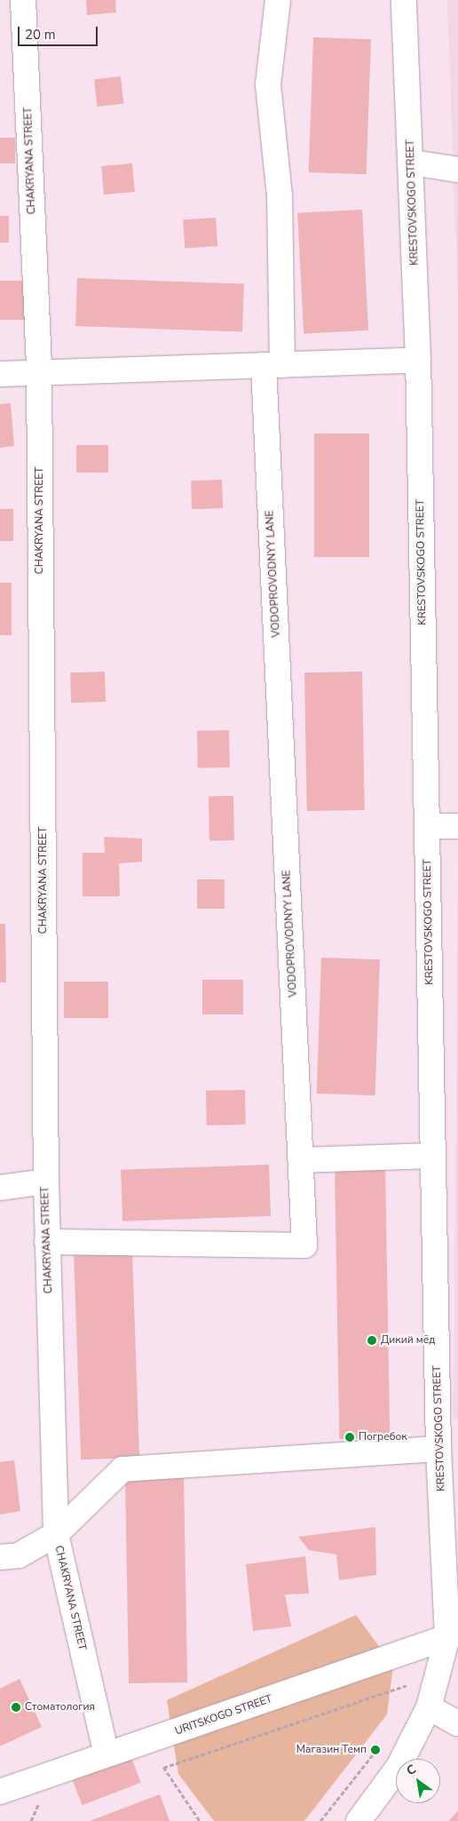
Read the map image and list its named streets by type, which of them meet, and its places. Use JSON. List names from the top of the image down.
{
  "streets": {
    "street": [
      "CHAKRYANA STREET",
      "KRESTOVSKOGO STREET",
      "VODOPROVODNYY LANE",
      "URITSKOGO STREET"
    ]
  },
  "crossings": [
    ["CHAKRYANA STREET", "VODOPROVODNYY LANE"],
    ["CHAKRYANA STREET", "URITSKOGO STREET"],
    ["KRESTOVSKOGO STREET", "URITSKOGO STREET"]
  ],
  "places": [
    "Дикий мёд",
    "Погребок",
    "Стоматология",
    "Магазин Темп"
  ],
  "scale_bar": "20 m",
  "north": "top left"
}
